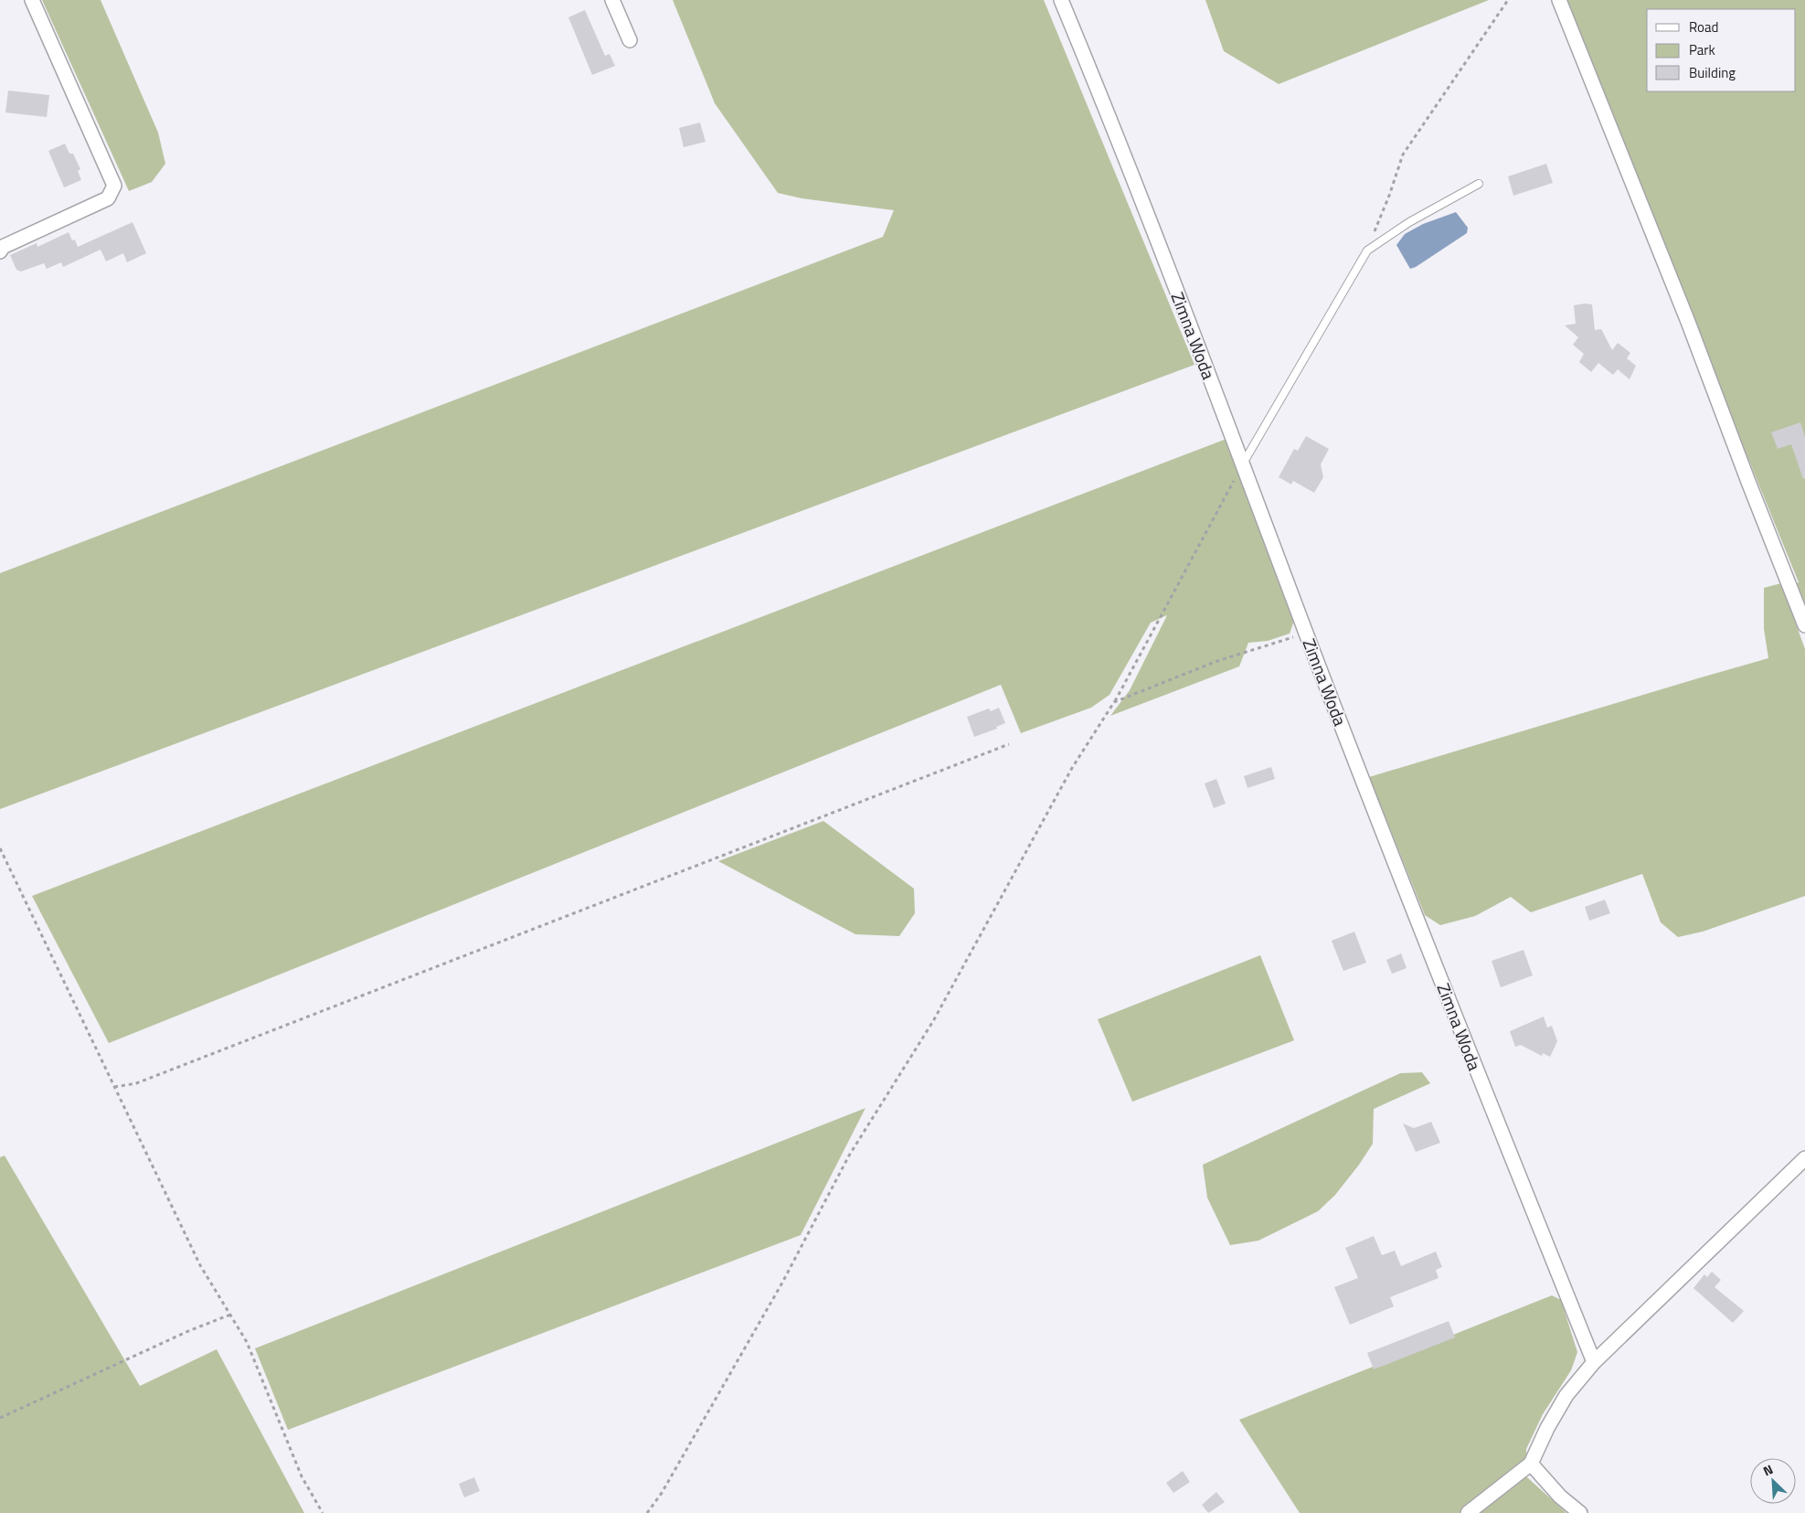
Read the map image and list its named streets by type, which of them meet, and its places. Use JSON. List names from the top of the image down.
{
  "streets": {
    "street": ["Zimna Woda"]
  },
  "legend": ["Road", "Park", "Building"],
  "north": "top left"
}
